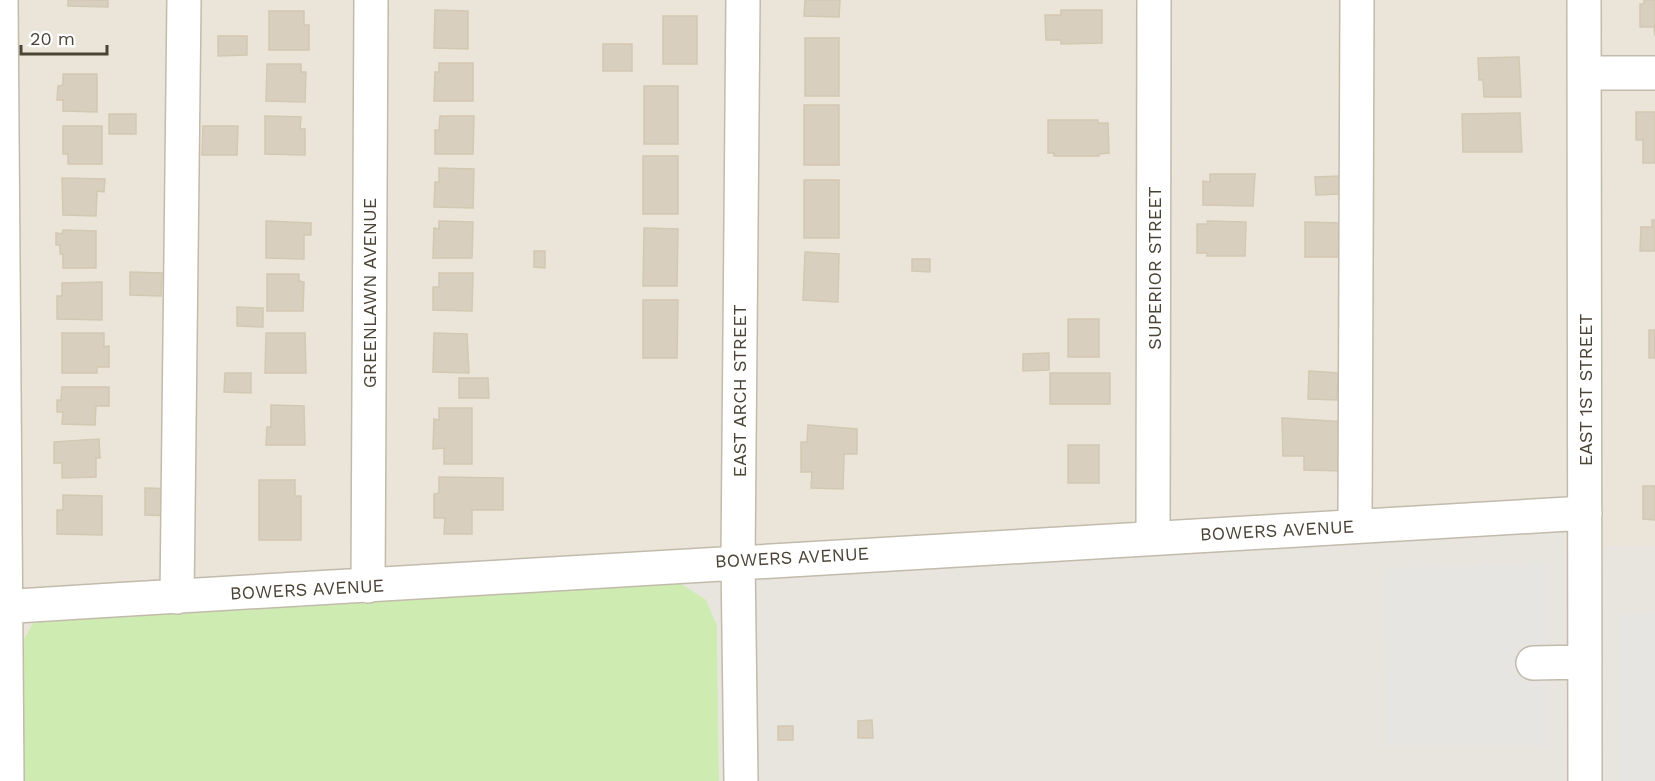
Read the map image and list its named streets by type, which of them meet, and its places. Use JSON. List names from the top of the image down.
{
  "streets": {
    "street": [
      "SUPERIOR STREET",
      "GREENLAWN AVENUE",
      "EAST 1ST STREET",
      "EAST ARCH STREET",
      "BOWERS AVENUE"
    ]
  },
  "crossings": [
    ["SUPERIOR STREET", "BOWERS AVENUE"],
    ["GREENLAWN AVENUE", "BOWERS AVENUE"],
    ["EAST 1ST STREET", "BOWERS AVENUE"],
    ["EAST ARCH STREET", "BOWERS AVENUE"]
  ],
  "scale_bar": "20 m"
}
